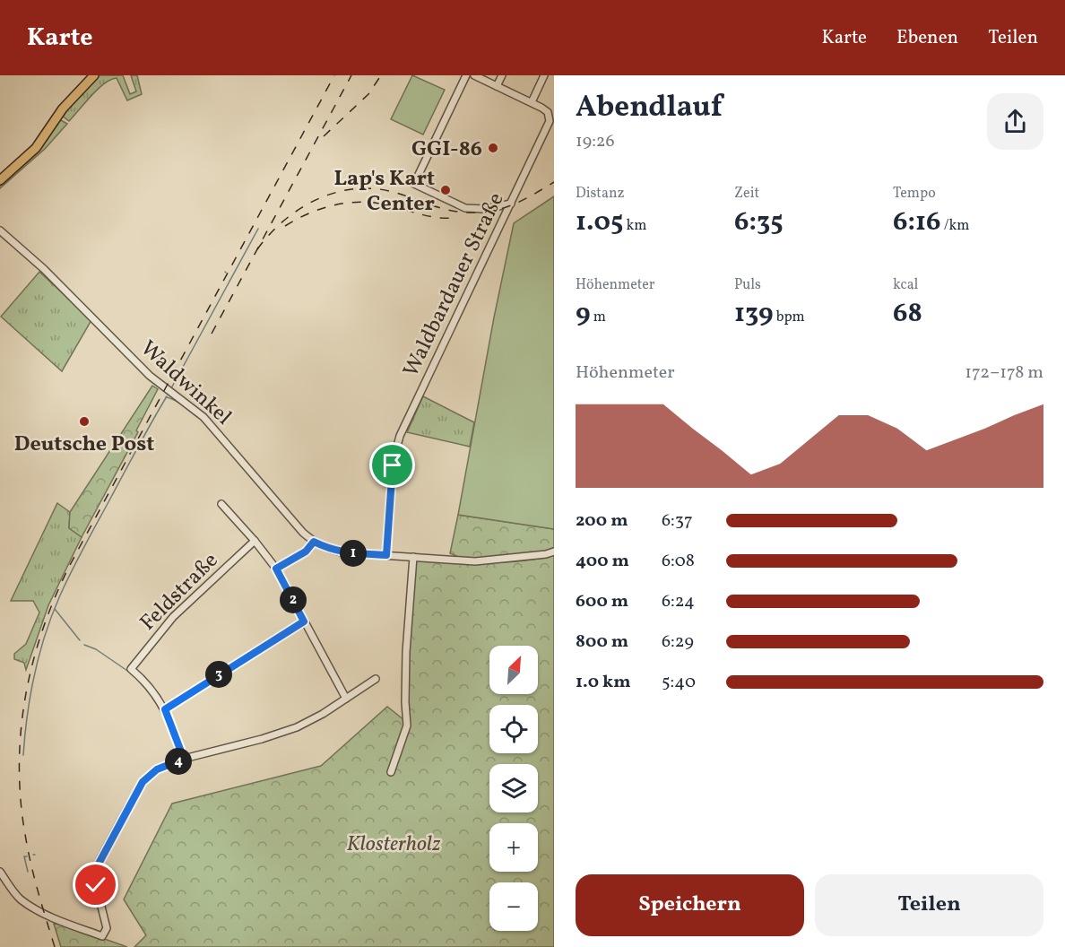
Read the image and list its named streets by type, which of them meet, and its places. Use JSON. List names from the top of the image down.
{
  "streets": {
    "street": ["Waldbardauer Straße", "Waldwinkel", "Feldstraße"]
  },
  "crossings": [
    ["Waldbardauer Straße", "Waldwinkel"]
  ],
  "parks": ["Klosterholz"],
  "places": ["GGI-86", "Lap's Kart Center", "Deutsche Post"],
  "north": "top right",
  "page": {
    "header": "Karte",
    "nav": ["Karte", "Ebenen", "Teilen"],
    "heading": ["Abendlauf", "19:26"],
    "stats": [
      ["Distanz", "1.05 km"],
      ["Zeit", "6:35"],
      ["Tempo", "6:16 /km"],
      ["Höhenmeter", "9 m"],
      ["Puls", "139 bpm"],
      ["kcal", "68"]
    ],
    "chart": ["Höhenmeter", "172–178 m"],
    "list": [
      {
        "name": "200 m",
        "note": "6:37"
      },
      {
        "name": "400 m",
        "note": "6:08"
      },
      {
        "name": "600 m",
        "note": "6:24"
      },
      {
        "name": "800 m",
        "note": "6:29"
      },
      {
        "name": "1.0 km",
        "note": "5:40"
      }
    ],
    "pins": [
      "1",
      "2",
      "3",
      "4"
    ],
    "map_buttons": ["+", "−"],
    "buttons": ["Speichern", "Teilen"]
  }
}
